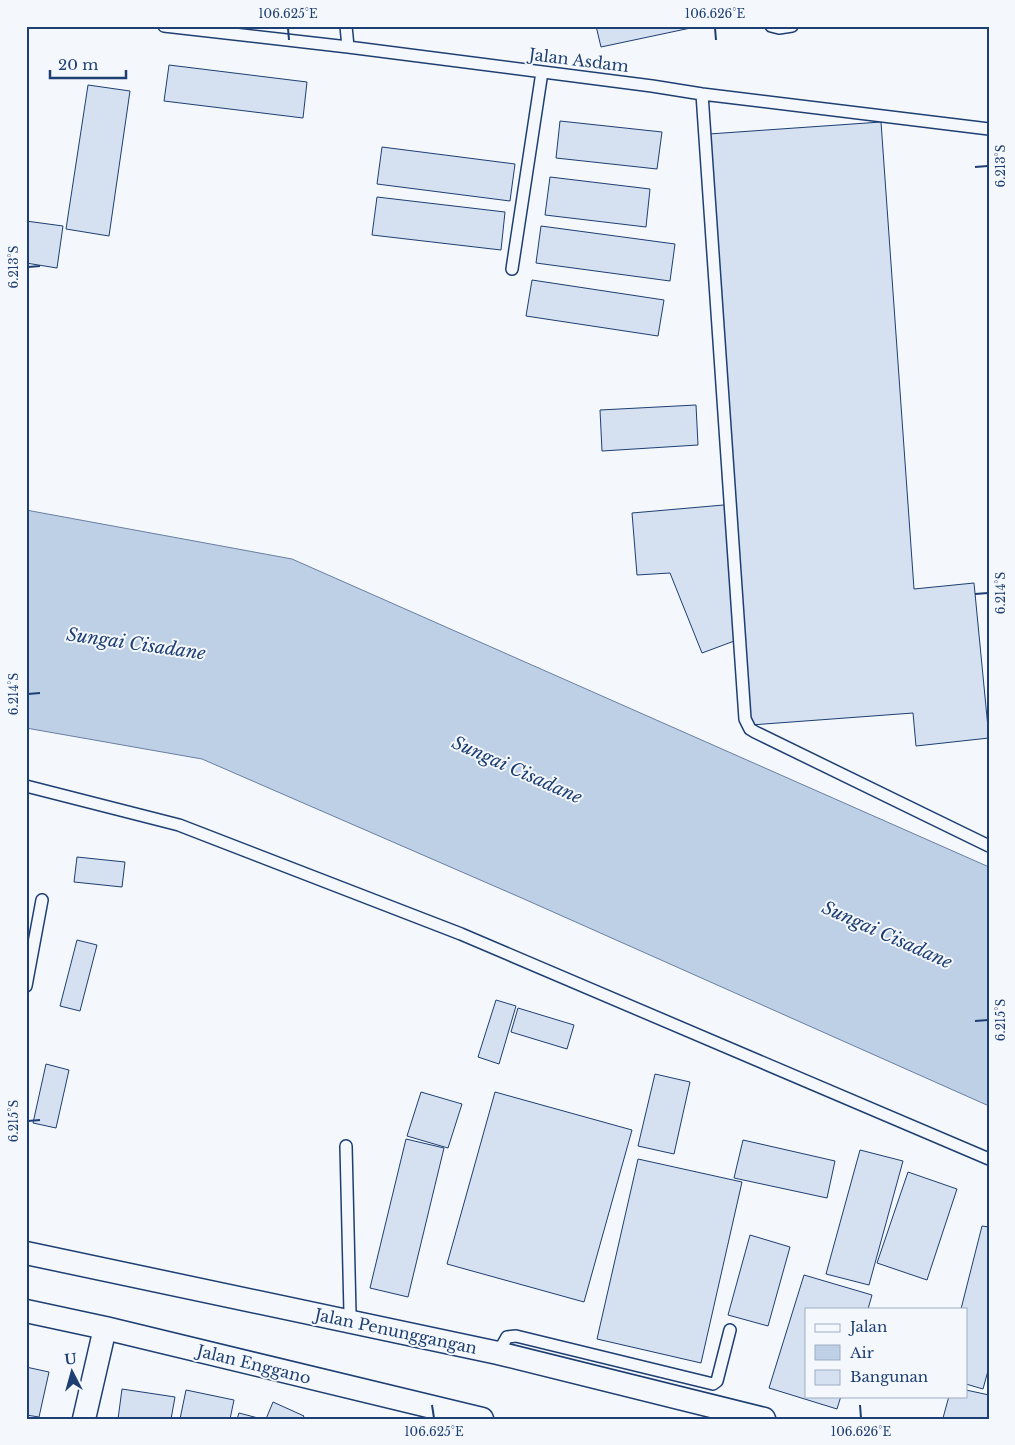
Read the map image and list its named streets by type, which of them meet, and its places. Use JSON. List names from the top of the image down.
{
  "streets": {
    "street": ["Jalan Penunggangan", "Jalan Enggano"],
    "lane": ["Jalan Asdam"]
  },
  "water": ["Sungai Cisadane"],
  "legend": ["Jalan", "Air", "Bangunan"],
  "scale_bar": "20 m",
  "north": "top",
  "coordinates": [
    "106.625°E",
    "106.626°E",
    "6.213°S",
    "6.214°S",
    "6.215°S"
  ]
}
